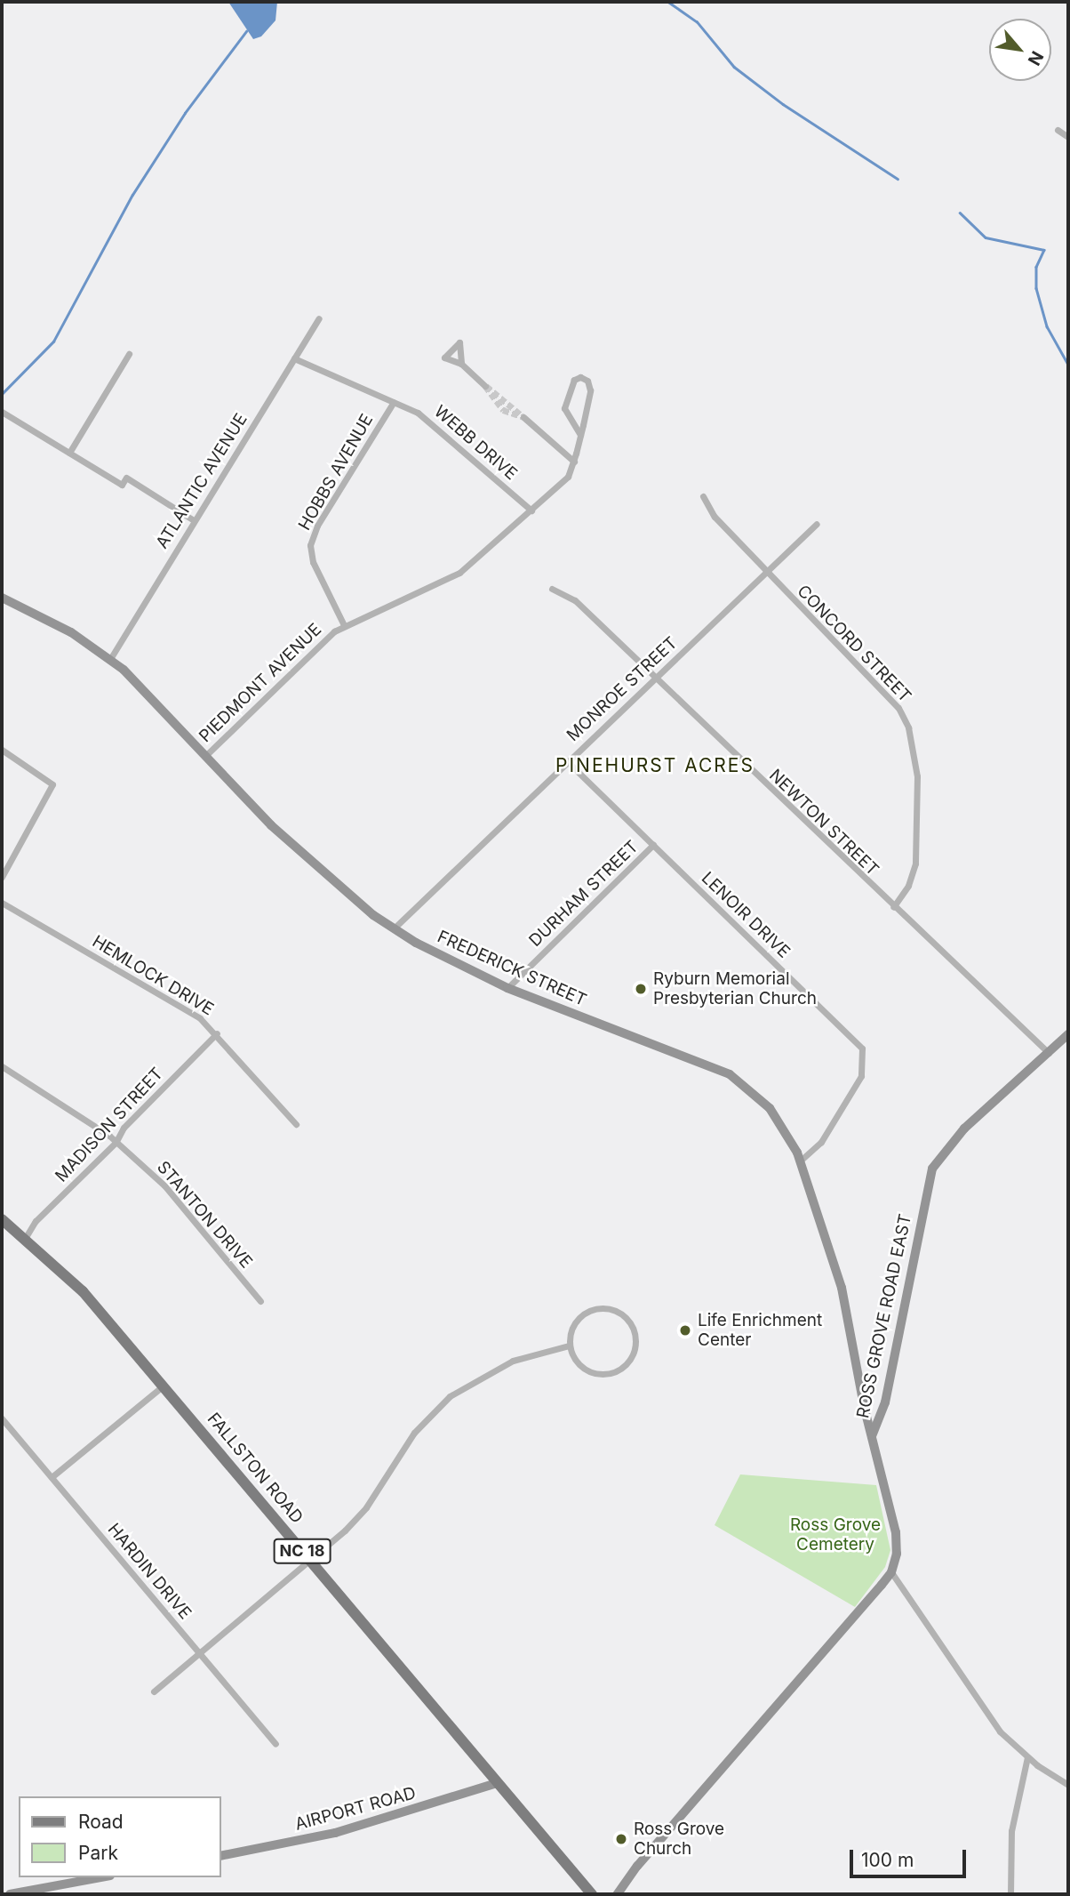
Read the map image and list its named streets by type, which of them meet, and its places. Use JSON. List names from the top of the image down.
{
  "streets": {
    "main road": ["FALLSTON ROAD", "NC 18"],
    "street": [
      "WEBB DRIVE",
      "HOBBS AVENUE",
      "ATLANTIC AVENUE",
      "CONCORD STREET",
      "PIEDMONT AVENUE",
      "MONROE STREET",
      "NEWTON STREET",
      "DURHAM STREET",
      "LENOIR DRIVE",
      "FREDERICK STREET",
      "HEMLOCK DRIVE",
      "MADISON STREET",
      "STANTON DRIVE",
      "ROSS GROVE ROAD EAST",
      "HARDIN DRIVE",
      "AIRPORT ROAD"
    ]
  },
  "crossings": [
    ["WEBB DRIVE", "HOBBS AVENUE"],
    ["WEBB DRIVE", "ATLANTIC AVENUE"],
    ["WEBB DRIVE", "PIEDMONT AVENUE"],
    ["HOBBS AVENUE", "PIEDMONT AVENUE"],
    ["ATLANTIC AVENUE", "FREDERICK STREET"],
    ["CONCORD STREET", "MONROE STREET"],
    ["CONCORD STREET", "NEWTON STREET"],
    ["PIEDMONT AVENUE", "FREDERICK STREET"],
    ["MONROE STREET", "NEWTON STREET"],
    ["MONROE STREET", "LENOIR DRIVE"],
    ["MONROE STREET", "FREDERICK STREET"],
    ["NEWTON STREET", "ROSS GROVE ROAD EAST"],
    ["DURHAM STREET", "LENOIR DRIVE"],
    ["DURHAM STREET", "FREDERICK STREET"],
    ["LENOIR DRIVE", "FREDERICK STREET"],
    ["FREDERICK STREET", "ROSS GROVE ROAD EAST"],
    ["HEMLOCK DRIVE", "MADISON STREET"],
    ["MADISON STREET", "STANTON DRIVE"],
    ["MADISON STREET", "FALLSTON ROAD"],
    ["FALLSTON ROAD", "AIRPORT ROAD"]
  ],
  "districts": ["PINEHURST ACRES"],
  "parks": ["Ross Grove Cemetery"],
  "places": ["Ryburn Memorial Presbyterian Church", "Life Enrichment Center", "Ross Grove Church"],
  "legend": ["Road", "Park"],
  "scale_bar": "100 m",
  "north": "bottom right"
}
